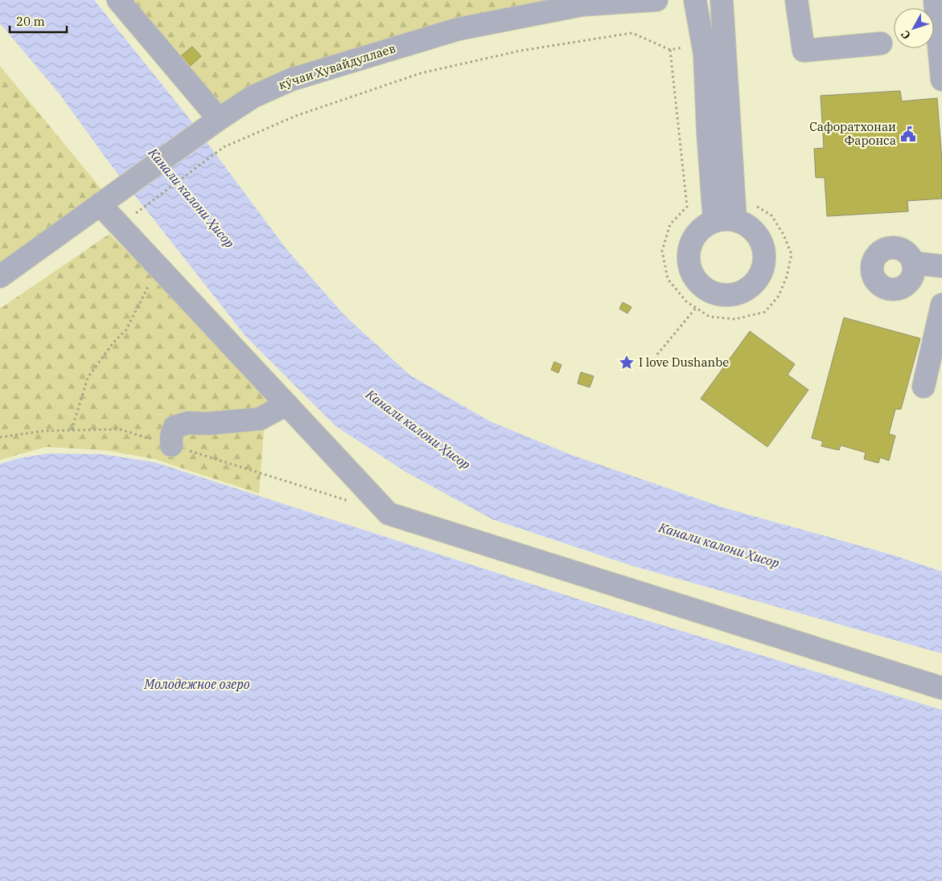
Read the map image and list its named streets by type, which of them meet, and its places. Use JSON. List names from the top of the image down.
{
  "streets": {
    "street": ["кӯчаи Хувайдуллаев"]
  },
  "water": ["Канали калони Ҳисор", "Молодежное озеро"],
  "places": {
    "public building": ["Сафоратхонаи Фаронса"],
    "place": ["I love Dushanbe"]
  },
  "scale_bar": "20 m",
  "north": "bottom left"
}
